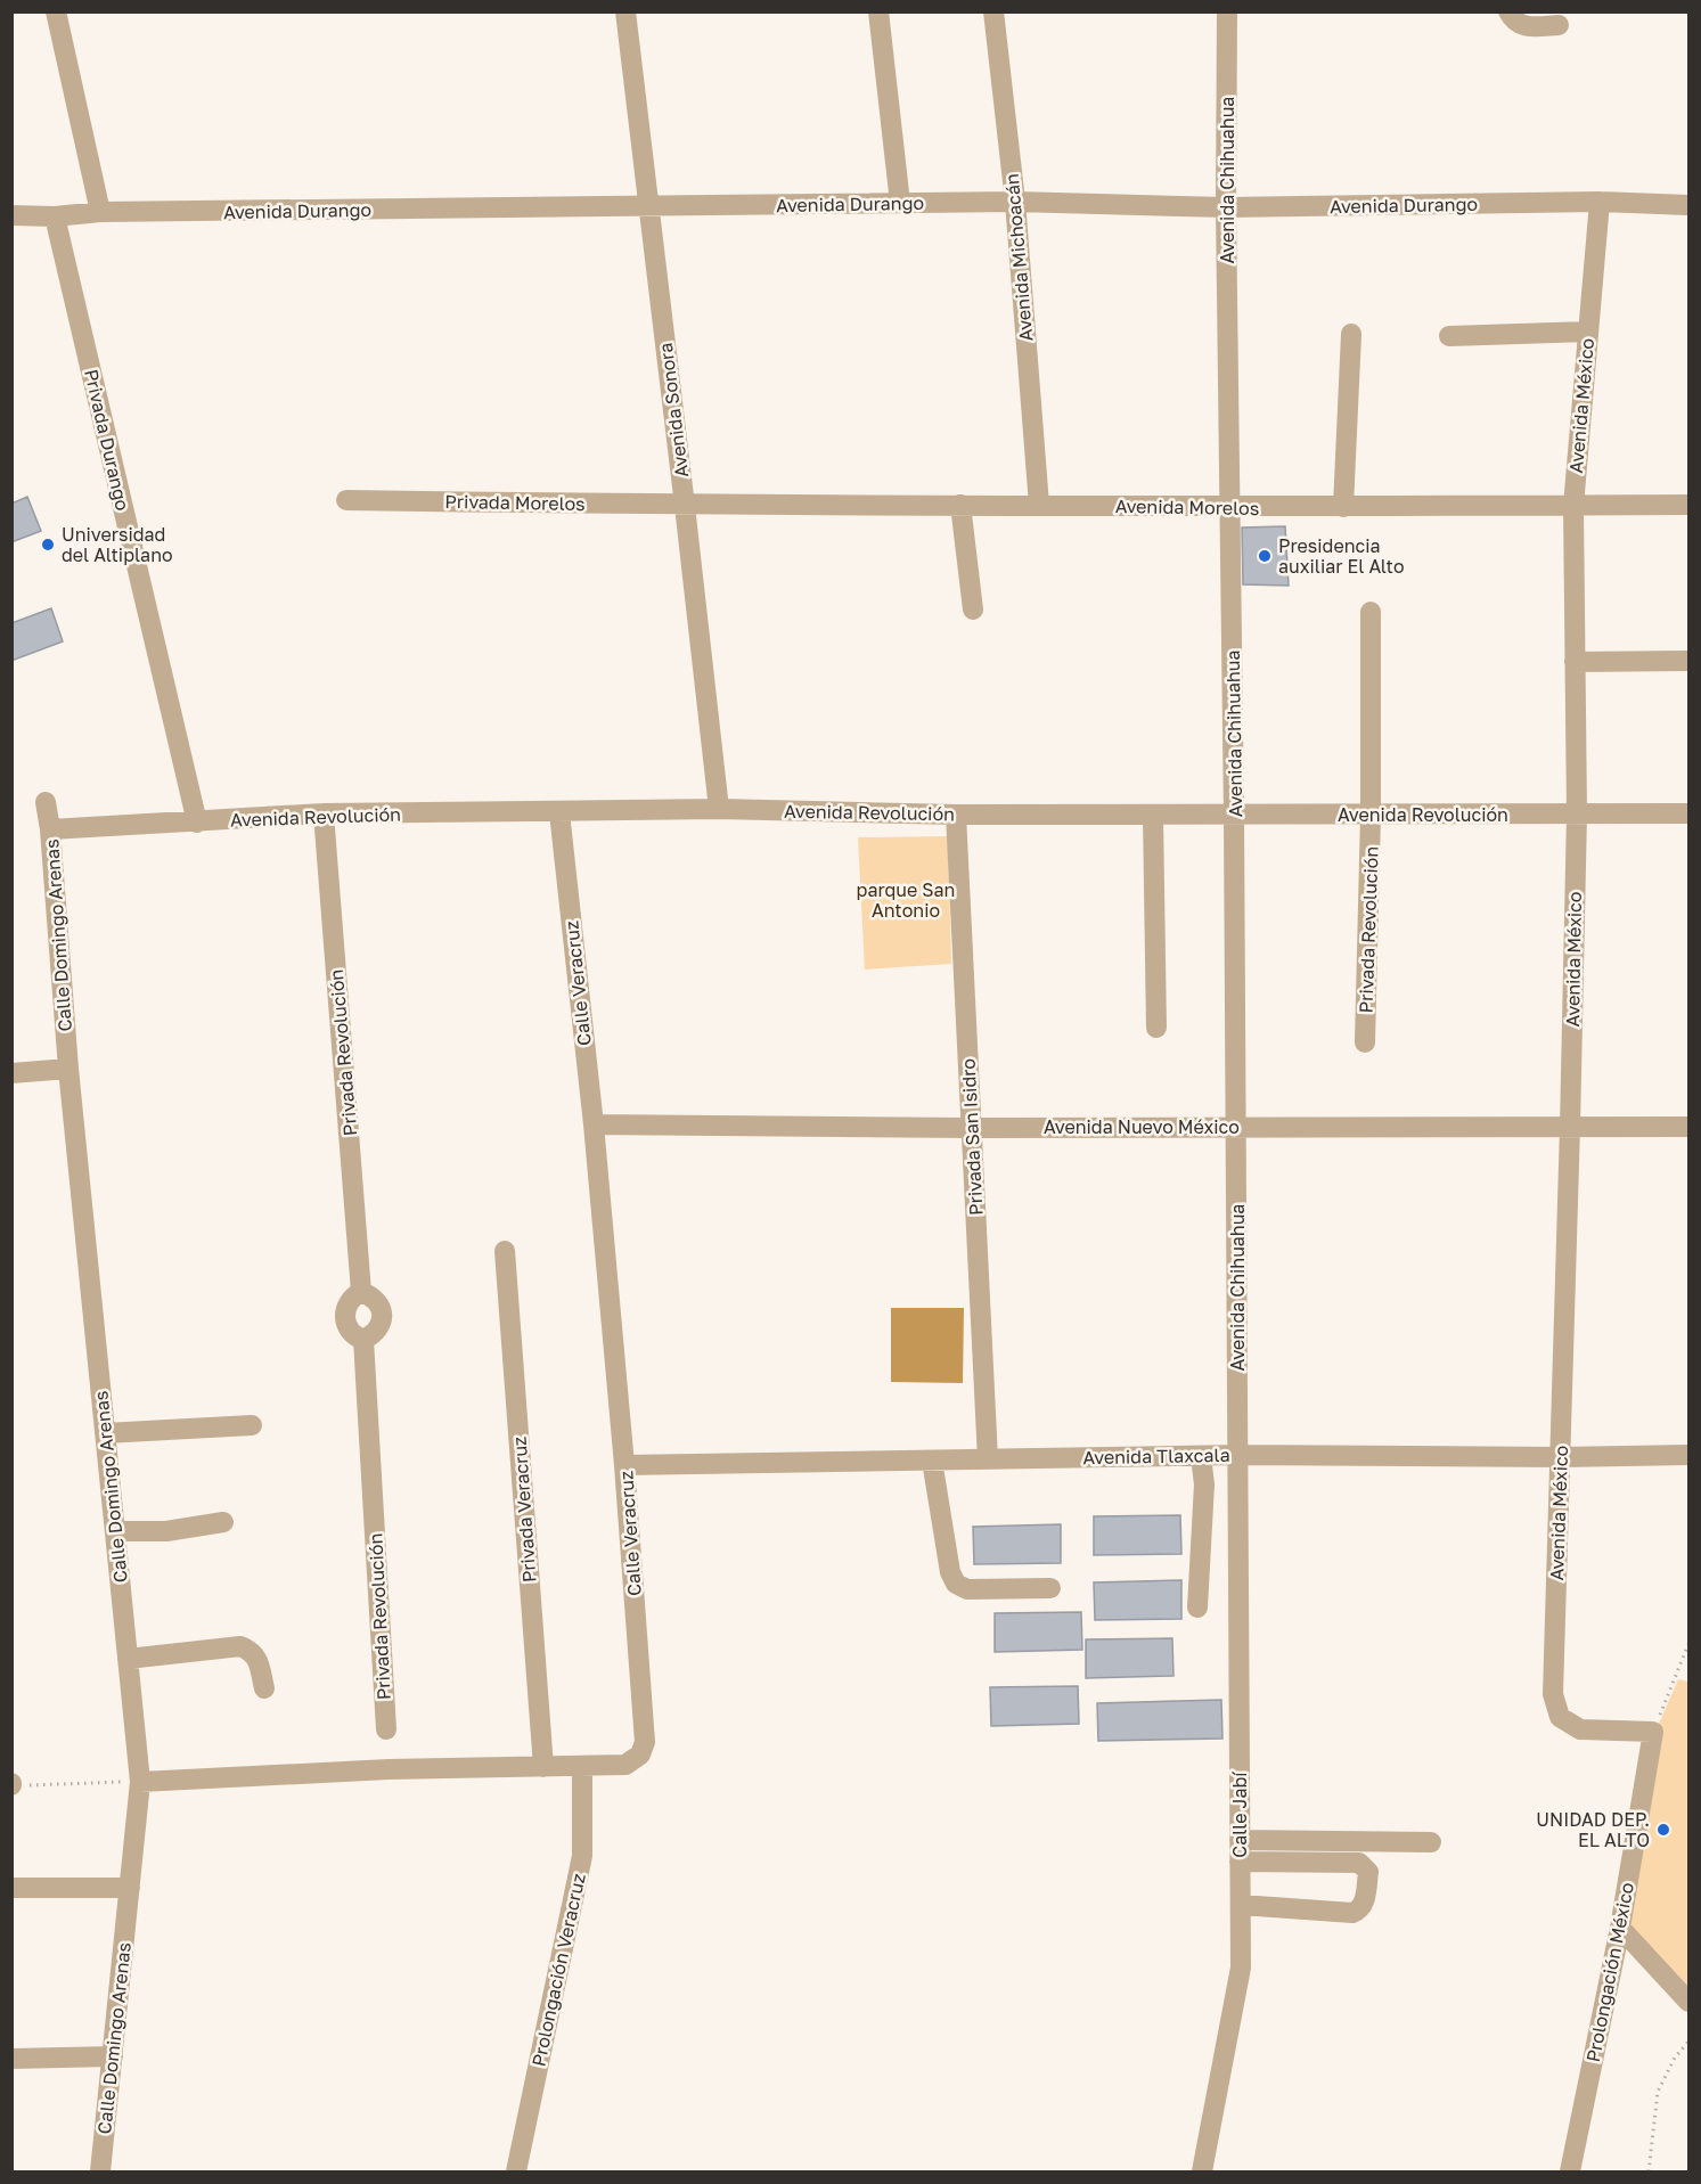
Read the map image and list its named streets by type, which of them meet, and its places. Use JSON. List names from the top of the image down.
{
  "streets": {
    "street": [
      "Avenida Chihuahua",
      "Avenida Durango",
      "Avenida Michoacán",
      "Avenida México",
      "Avenida Sonora",
      "Privada Durango",
      "Privada Morelos",
      "Avenida Morelos",
      "Avenida Revolución",
      "Privada Revolución",
      "Calle Domingo Arenas",
      "Calle Veracruz",
      "Avenida Nuevo México",
      "Privada San Isidro",
      "Avenida Tlaxcala",
      "Privada Veracruz",
      "Calle Jabí",
      "Prolongación Veracruz",
      "Prolongación México"
    ]
  },
  "crossings": [
    ["Avenida Chihuahua", "Avenida Durango"],
    ["Avenida Chihuahua", "Avenida Morelos"],
    ["Avenida Chihuahua", "Avenida Revolución"],
    ["Avenida Chihuahua", "Avenida Nuevo México"],
    ["Avenida Chihuahua", "Avenida Tlaxcala"],
    ["Avenida Chihuahua", "Calle Jabí"],
    ["Avenida Durango", "Avenida Michoacán"],
    ["Avenida Durango", "Avenida México"],
    ["Avenida Durango", "Avenida Sonora"],
    ["Avenida Durango", "Privada Durango"],
    ["Avenida Michoacán", "Avenida Morelos"],
    ["Avenida México", "Avenida Morelos"],
    ["Avenida México", "Avenida Revolución"],
    ["Avenida México", "Avenida Nuevo México"],
    ["Avenida México", "Avenida Tlaxcala"],
    ["Avenida México", "Prolongación México"],
    ["Avenida Sonora", "Privada Morelos"],
    ["Avenida Sonora", "Avenida Morelos"],
    ["Avenida Sonora", "Avenida Revolución"],
    ["Privada Durango", "Avenida Revolución"],
    ["Privada Morelos", "Avenida Morelos"],
    ["Avenida Revolución", "Privada Revolución"],
    ["Avenida Revolución", "Calle Domingo Arenas"],
    ["Avenida Revolución", "Calle Veracruz"],
    ["Avenida Revolución", "Privada San Isidro"],
    ["Calle Domingo Arenas", "Calle Veracruz"],
    ["Calle Veracruz", "Avenida Nuevo México"],
    ["Calle Veracruz", "Avenida Tlaxcala"],
    ["Calle Veracruz", "Privada Veracruz"],
    ["Calle Veracruz", "Prolongación Veracruz"],
    ["Avenida Nuevo México", "Privada San Isidro"],
    ["Privada San Isidro", "Avenida Tlaxcala"],
    ["Avenida Tlaxcala", "Calle Jabí"]
  ],
  "parks": ["parque San Antonio"],
  "places": ["Universidad del Altiplano", "Presidencia auxiliar El Alto", "UNIDAD DEP. EL ALTO"]
}
